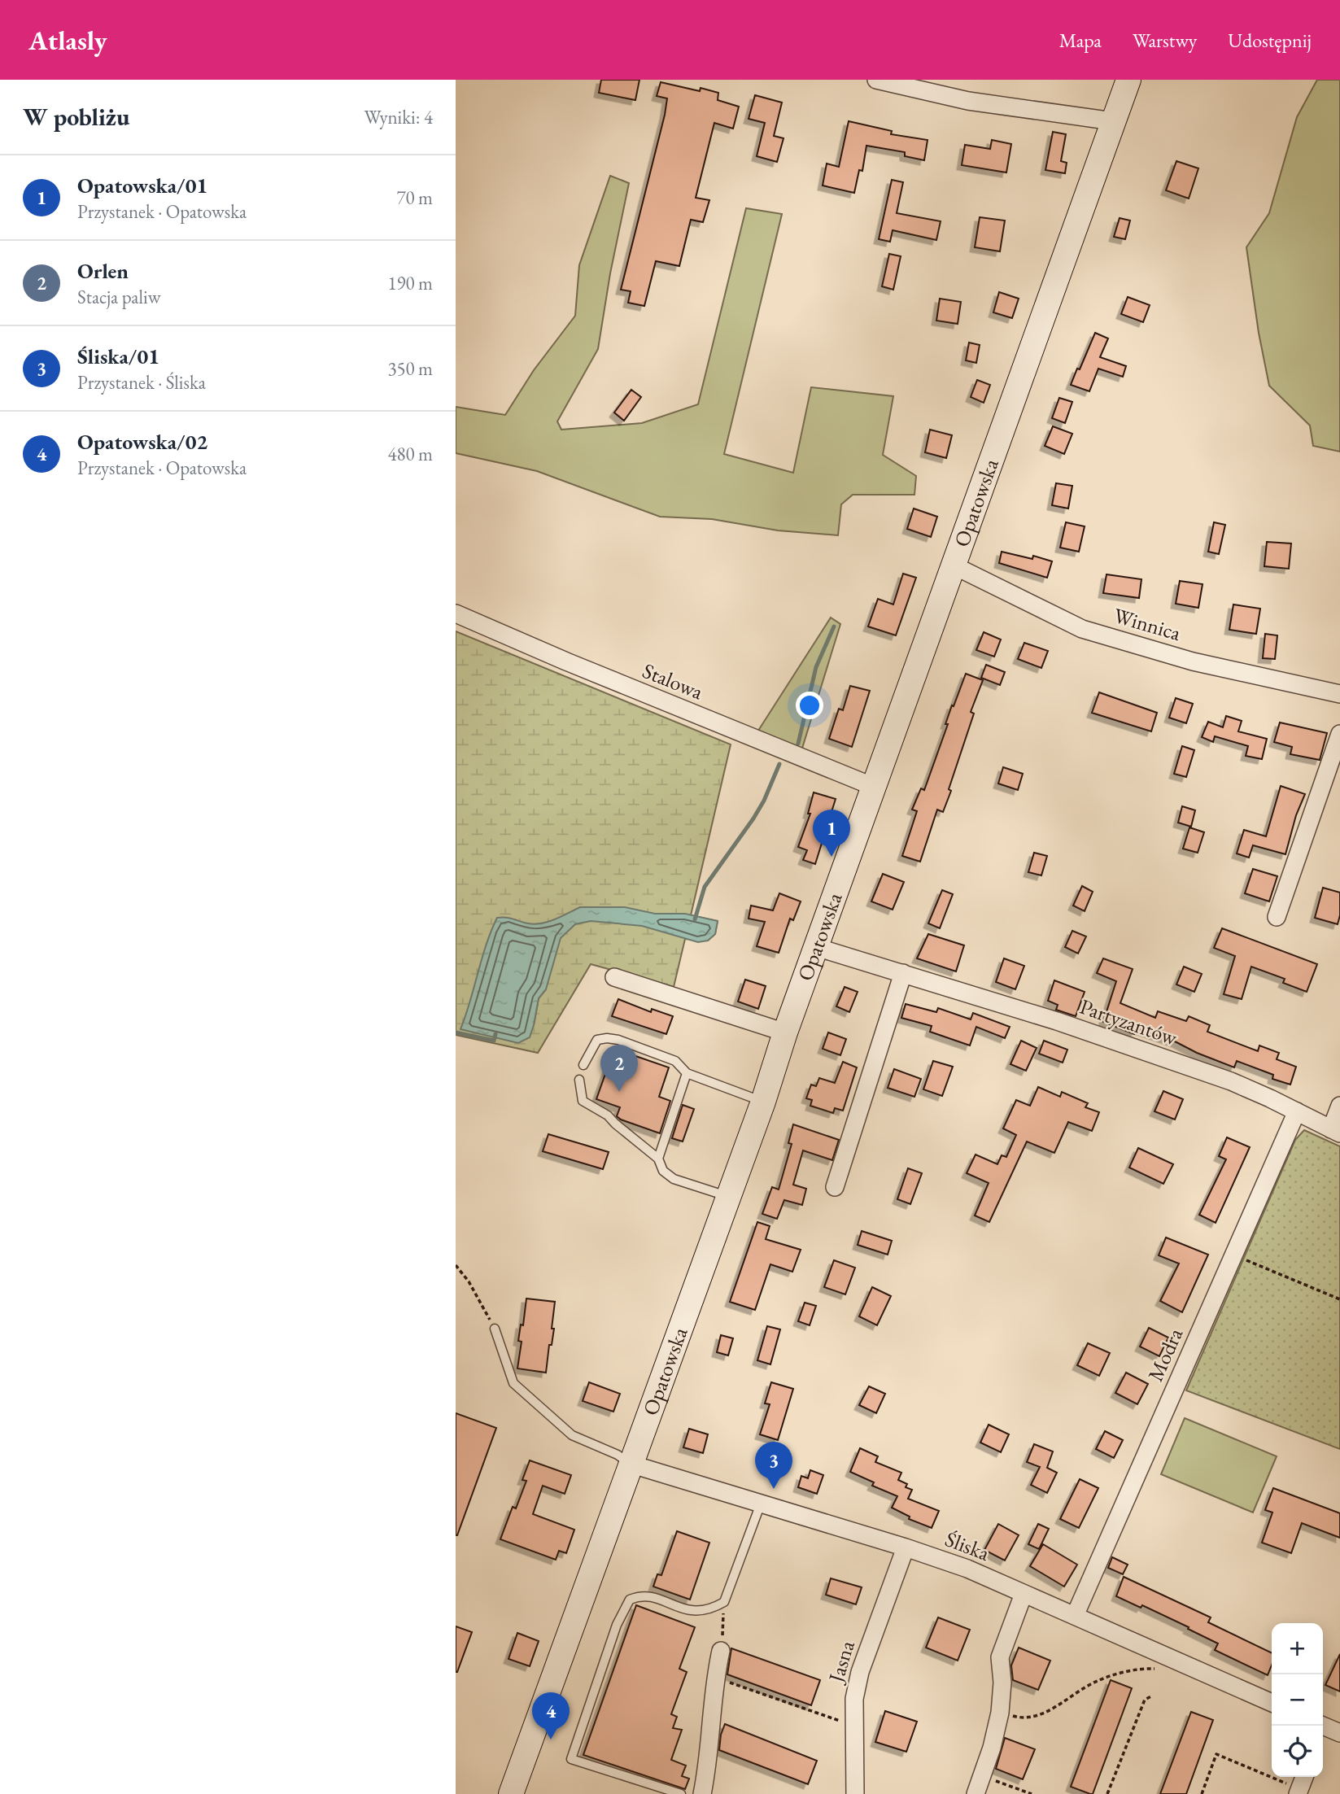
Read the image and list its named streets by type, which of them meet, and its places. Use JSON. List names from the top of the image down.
{
  "streets": {
    "street": [
      "Opatowska",
      "Winnica",
      "Stalowa",
      "Partyzantów",
      "Modra",
      "Śliska",
      "Jasna"
    ]
  },
  "crossings": [
    ["Opatowska", "Winnica"],
    ["Opatowska", "Stalowa"],
    ["Opatowska", "Partyzantów"],
    ["Opatowska", "Śliska"],
    ["Partyzantów", "Modra"],
    ["Modra", "Śliska"],
    ["Śliska", "Jasna"]
  ],
  "page": {
    "header": "Atlasly",
    "nav": ["Mapa", "Warstwy", "Udostępnij"],
    "heading": ["W pobliżu", "Wyniki: 4"],
    "list": [
      {
        "mark": "1",
        "name": "Opatowska/01",
        "note": "Przystanek · Opatowska",
        "value": "70 m"
      },
      {
        "mark": "2",
        "name": "Orlen",
        "note": "Stacja paliw",
        "value": "190 m"
      },
      {
        "mark": "3",
        "name": "Śliska/01",
        "note": "Przystanek · Śliska",
        "value": "350 m"
      },
      {
        "mark": "4",
        "name": "Opatowska/02",
        "note": "Przystanek · Opatowska",
        "value": "480 m"
      }
    ],
    "pins": [
      "1",
      "2",
      "3",
      "4"
    ],
    "map_buttons": ["+", "−"]
  }
}
